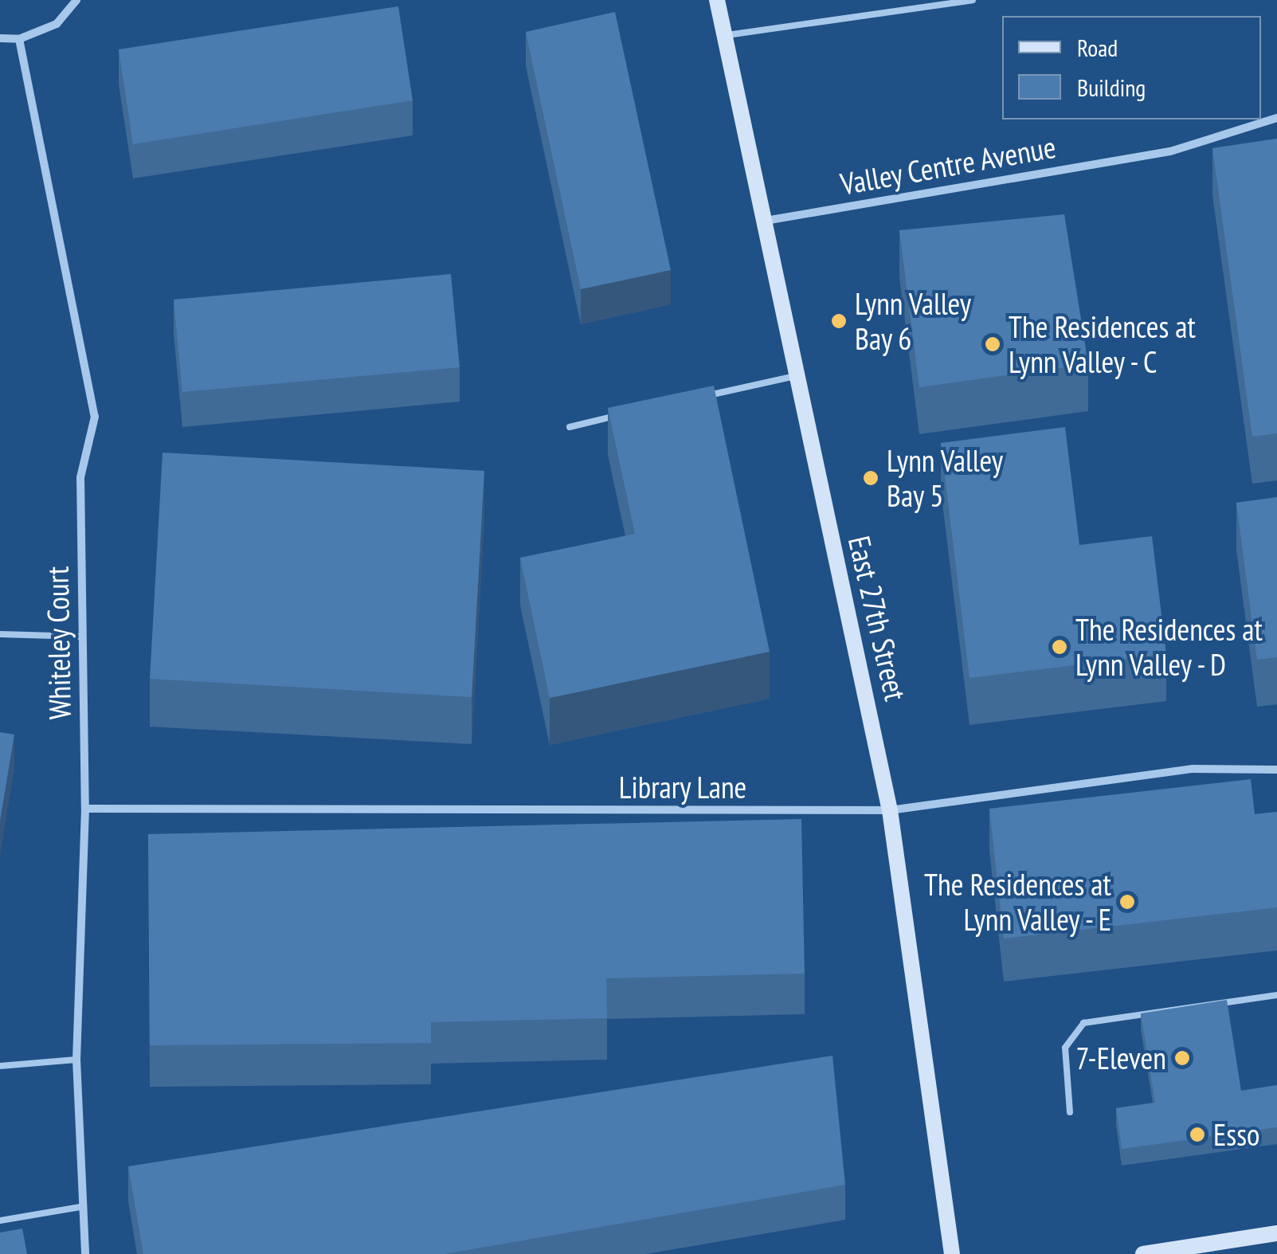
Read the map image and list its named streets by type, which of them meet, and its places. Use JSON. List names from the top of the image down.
{
  "streets": {
    "street": [
      "Valley Centre Avenue",
      "East 27th Street",
      "Whiteley Court",
      "Library Lane"
    ]
  },
  "crossings": [
    ["Valley Centre Avenue", "East 27th Street"],
    ["East 27th Street", "Library Lane"],
    ["Whiteley Court", "Library Lane"]
  ],
  "places": [
    "Lynn Valley Bay 6",
    "The Residences at Lynn Valley - C",
    "Lynn Valley Bay 5",
    "The Residences at Lynn Valley - D",
    "The Residences at Lynn Valley - E",
    "7-Eleven",
    "Esso"
  ],
  "legend": ["Road", "Building"]
}
